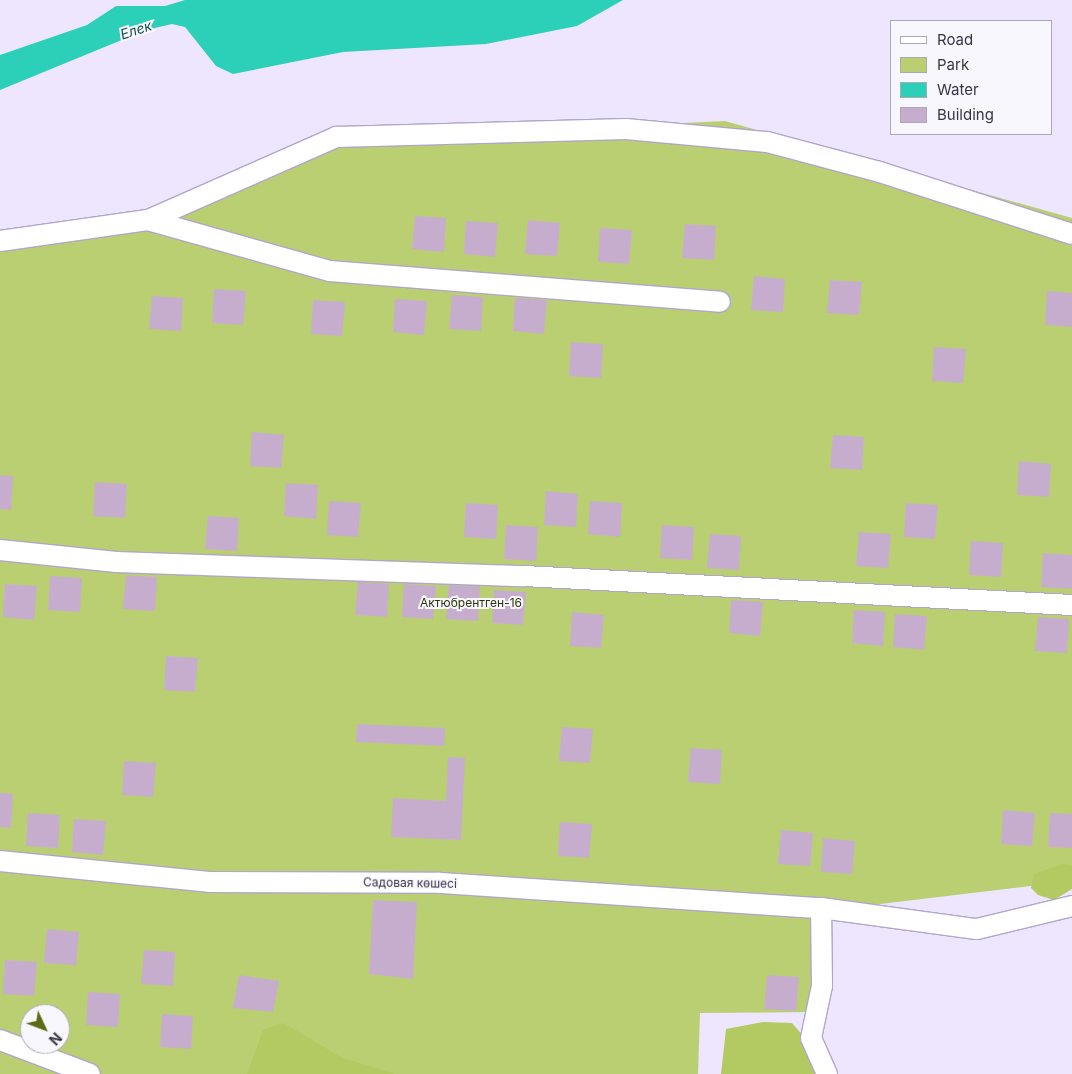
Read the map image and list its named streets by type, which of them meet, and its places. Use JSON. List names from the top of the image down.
{
  "streets": {
    "lane": ["Садовая көшесі"]
  },
  "water": ["Елек"],
  "parks": ["Актюбрентген-16"],
  "legend": [
    "Road",
    "Park",
    "Water",
    "Building"
  ],
  "north": "bottom right"
}
